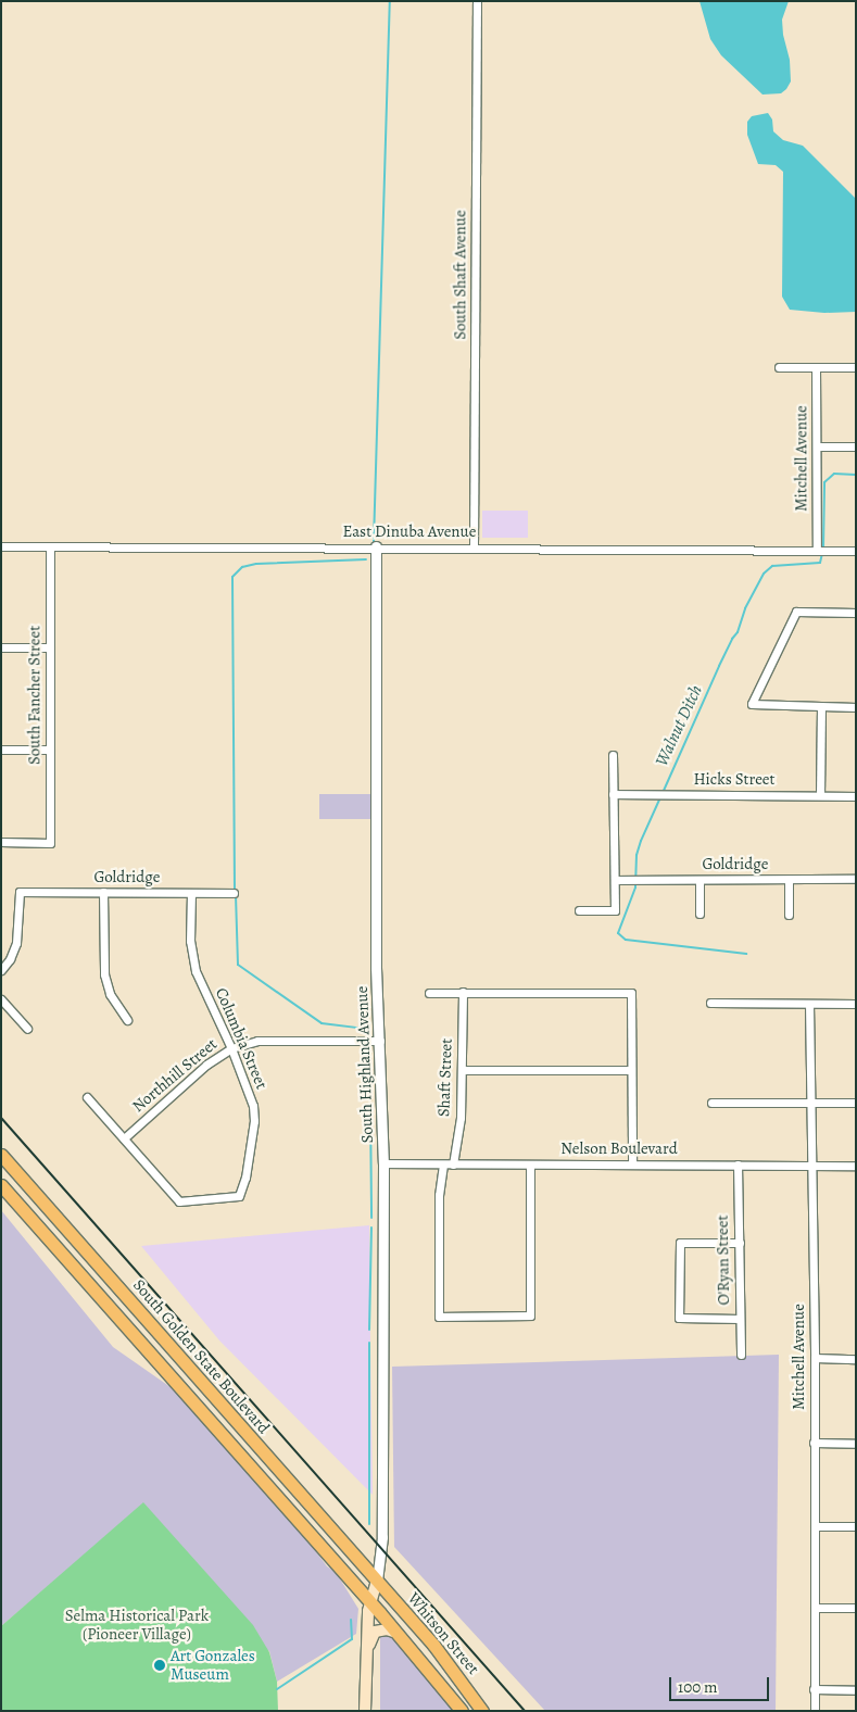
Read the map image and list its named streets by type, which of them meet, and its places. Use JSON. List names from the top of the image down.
{
  "streets": {
    "main road": ["South Golden State Boulevard", "Whitson Street"],
    "street": [
      "South Shaft Avenue",
      "Mitchell Avenue",
      "East Dinuba Avenue",
      "South Fancher Street",
      "Hicks Street",
      "Goldridge",
      "Columbia Street",
      "South Highland Avenue",
      "Northhill Street",
      "Shaft Street",
      "Nelson Boulevard",
      "O'Ryan Street"
    ]
  },
  "crossings": [
    ["South Shaft Avenue", "East Dinuba Avenue"],
    ["Mitchell Avenue", "East Dinuba Avenue"],
    ["Mitchell Avenue", "Nelson Boulevard"],
    ["East Dinuba Avenue", "South Fancher Street"],
    ["East Dinuba Avenue", "South Highland Avenue"],
    ["Goldridge", "Columbia Street"],
    ["Columbia Street", "Northhill Street"],
    ["South Highland Avenue", "Northhill Street"],
    ["South Highland Avenue", "Nelson Boulevard"],
    ["South Highland Avenue", "South Golden State Boulevard"],
    ["South Highland Avenue", "Whitson Street"],
    ["Shaft Street", "Nelson Boulevard"],
    ["Nelson Boulevard", "O'Ryan Street"],
    ["South Golden State Boulevard", "Whitson Street"]
  ],
  "water": ["Walnut Ditch"],
  "parks": ["Selma Historical Park (Pioneer Village)"],
  "places": ["Art Gonzales Museum"],
  "scale_bar": "100 m"
}
